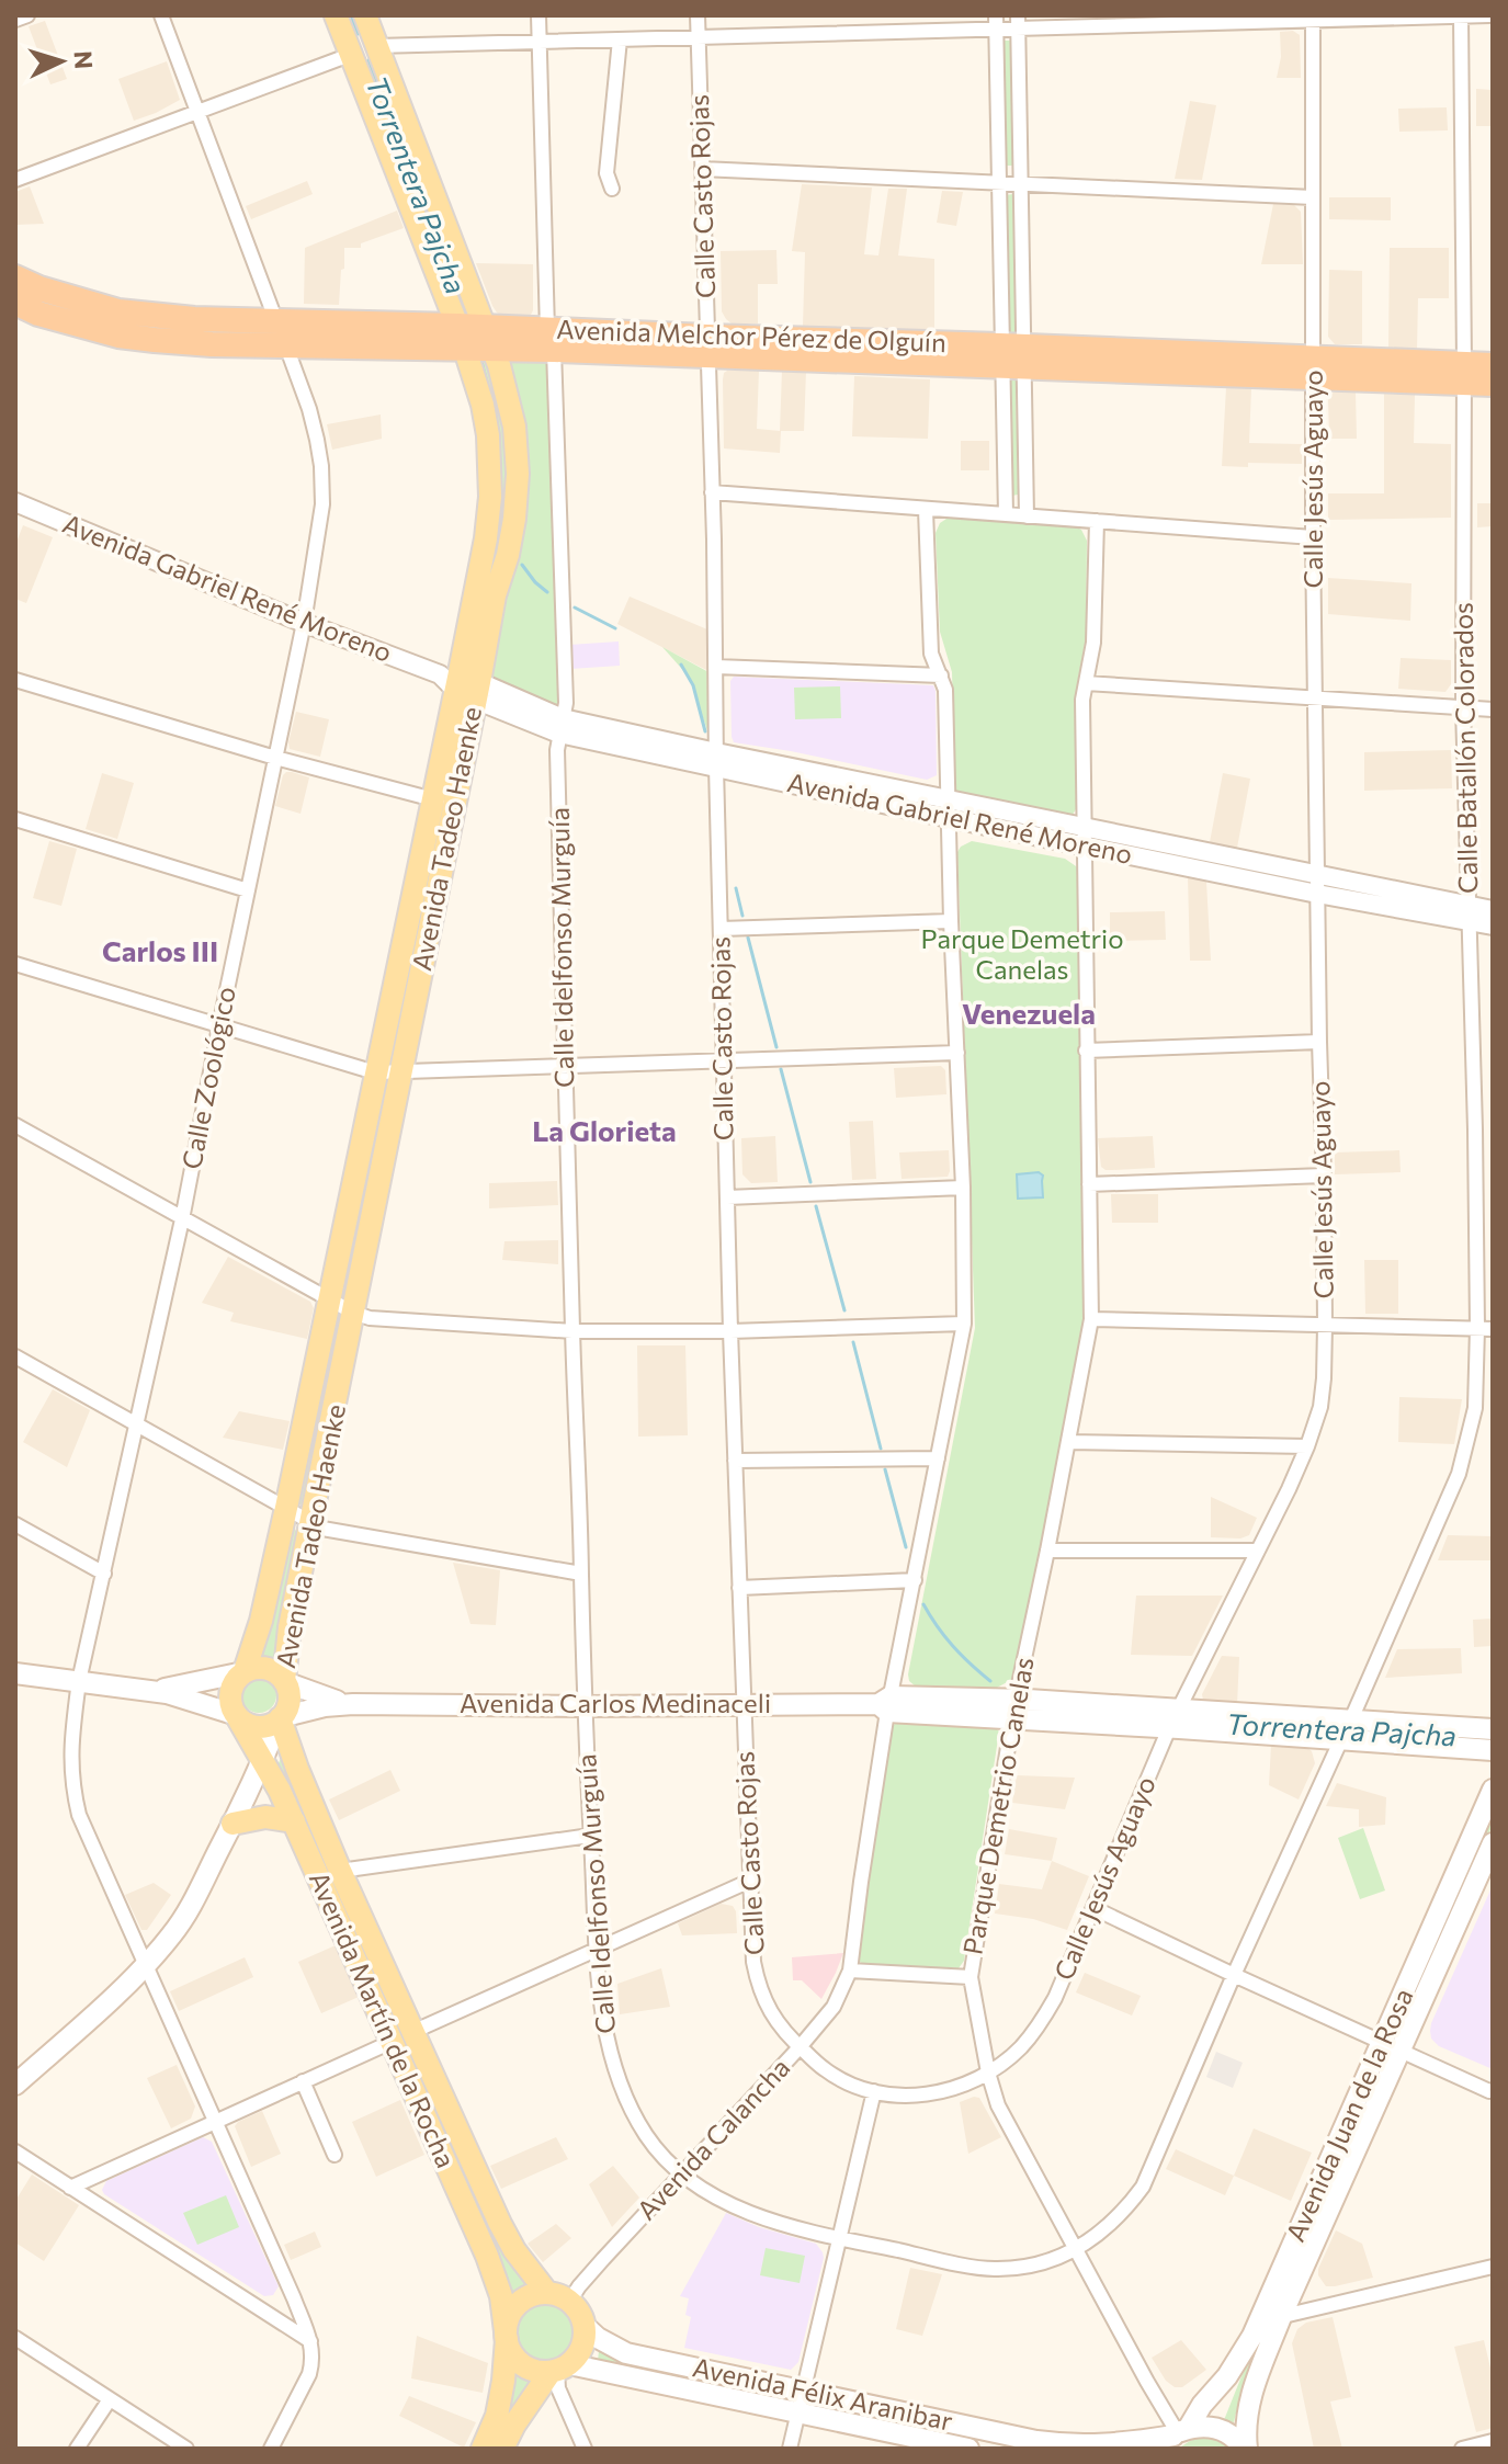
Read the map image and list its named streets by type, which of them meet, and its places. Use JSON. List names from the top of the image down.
{
  "streets": {
    "highway": ["Avenida Melchor Pérez de Olguín"],
    "main road": [
      "Avenida Tadeo Haenke",
      "Avenida Carlos Medinaceli",
      "Avenida Martín de la Rocha",
      "Avenida Juan de la Rosa",
      "Avenida Félix Aranibar"
    ],
    "street": [
      "Calle Casto Rojas",
      "Calle Jesús Aguayo",
      "Avenida Gabriel René Moreno",
      "Calle Batallón Colorados",
      "Calle Idelfonso Murguía",
      "Calle Zoológico",
      "Parque Demetrio Canelas",
      "Avenida Calancha"
    ]
  },
  "crossings": [
    ["Calle Casto Rojas", "Avenida Melchor Pérez de Olguín"],
    ["Calle Casto Rojas", "Calle Jesús Aguayo"],
    ["Calle Casto Rojas", "Avenida Gabriel René Moreno"],
    ["Calle Casto Rojas", "Avenida Carlos Medinaceli"],
    ["Calle Casto Rojas", "Avenida Calancha"],
    ["Avenida Melchor Pérez de Olguín", "Calle Jesús Aguayo"],
    ["Avenida Melchor Pérez de Olguín", "Calle Batallón Colorados"],
    ["Avenida Melchor Pérez de Olguín", "Avenida Tadeo Haenke"],
    ["Avenida Melchor Pérez de Olguín", "Calle Idelfonso Murguía"],
    ["Avenida Melchor Pérez de Olguín", "Calle Zoológico"],
    ["Calle Jesús Aguayo", "Avenida Gabriel René Moreno"],
    ["Calle Jesús Aguayo", "Avenida Carlos Medinaceli"],
    ["Calle Jesús Aguayo", "Avenida Calancha"],
    ["Avenida Gabriel René Moreno", "Calle Batallón Colorados"],
    ["Avenida Gabriel René Moreno", "Avenida Tadeo Haenke"],
    ["Avenida Gabriel René Moreno", "Calle Idelfonso Murguía"],
    ["Avenida Gabriel René Moreno", "Calle Zoológico"],
    ["Avenida Gabriel René Moreno", "Parque Demetrio Canelas"],
    ["Calle Batallón Colorados", "Avenida Carlos Medinaceli"],
    ["Avenida Tadeo Haenke", "Avenida Carlos Medinaceli"],
    ["Avenida Tadeo Haenke", "Avenida Martín de la Rocha"],
    ["Calle Idelfonso Murguía", "Avenida Carlos Medinaceli"],
    ["Calle Idelfonso Murguía", "Avenida Calancha"],
    ["Avenida Carlos Medinaceli", "Parque Demetrio Canelas"],
    ["Avenida Carlos Medinaceli", "Avenida Martín de la Rocha"],
    ["Parque Demetrio Canelas", "Avenida Calancha"],
    ["Avenida Martín de la Rocha", "Avenida Calancha"],
    ["Avenida Martín de la Rocha", "Avenida Félix Aranibar"],
    ["Avenida Juan de la Rosa", "Avenida Félix Aranibar"],
    ["Avenida Calancha", "Avenida Félix Aranibar"]
  ],
  "districts": ["Carlos III", "Venezuela", "La Glorieta"],
  "water": ["Torrentera Pajcha"],
  "parks": ["Parque Demetrio Canelas"],
  "north": "right"
}
